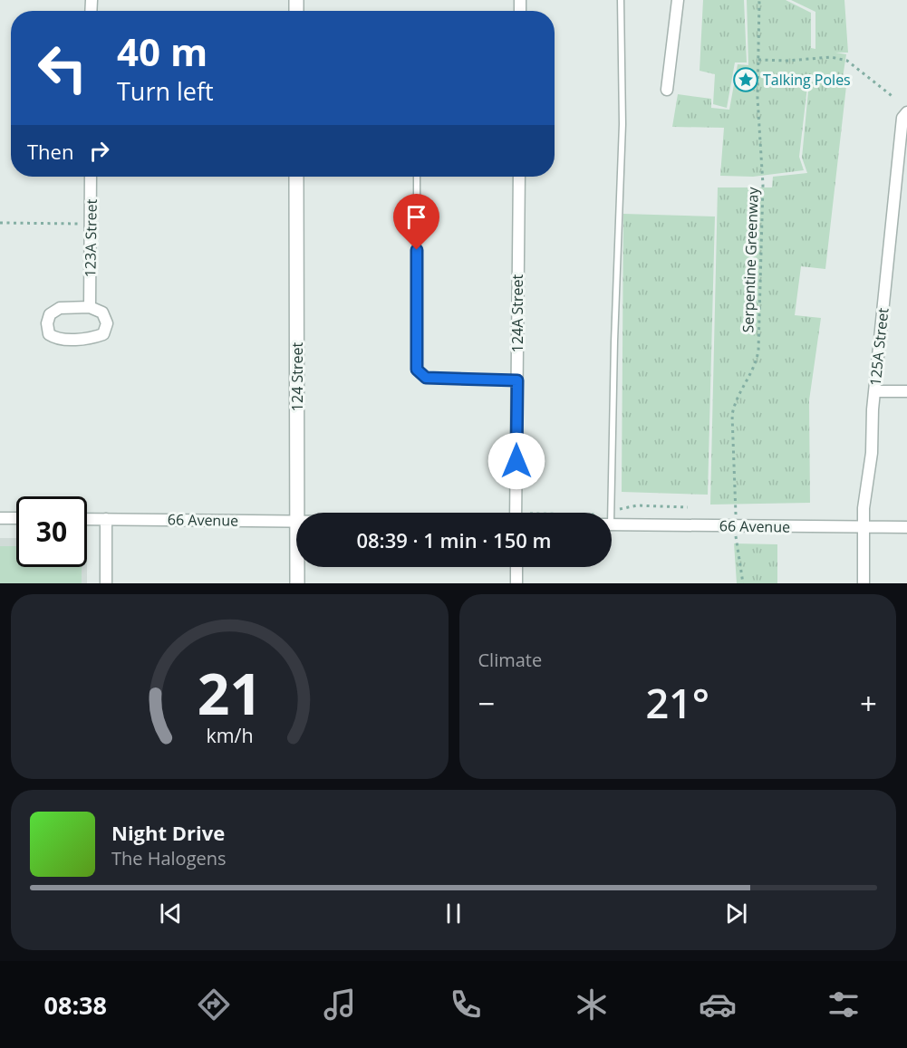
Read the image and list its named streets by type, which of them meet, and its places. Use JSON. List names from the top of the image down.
{
  "streets": {
    "street": [
      "123A Street",
      "124A Street",
      "125A Street",
      "124 Street",
      "66 Avenue"
    ],
    "path": ["Serpentine Greenway"]
  },
  "crossings": [
    ["125A Street", "66 Avenue"]
  ],
  "places": {
    "place": ["Talking Poles"]
  },
  "page": {
    "turn": ["40 m", "Turn left"],
    "then": "Then",
    "limit": "30",
    "trip": "08:39 · 1 min · 150 m",
    "tile": "Climate",
    "heat": ["−", "21°", "+"],
    "song": ["Night Drive", "The Halogens"],
    "tabs": "08:38",
    "gauge": ["21", "km/h"]
  }
}
